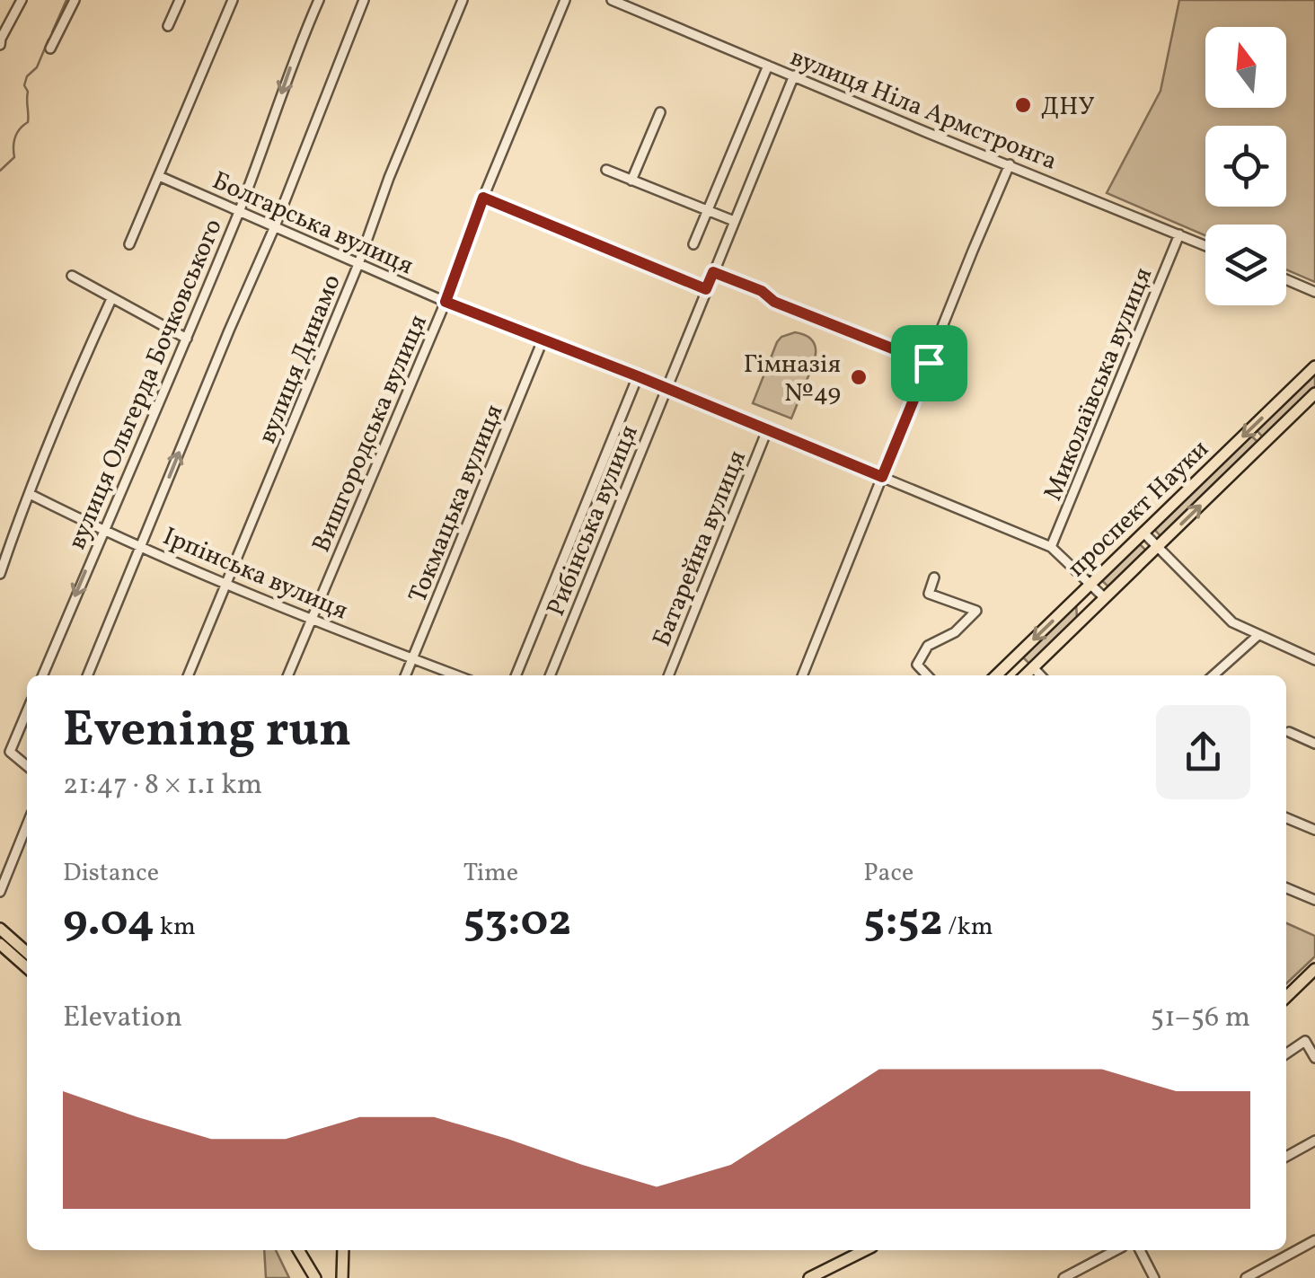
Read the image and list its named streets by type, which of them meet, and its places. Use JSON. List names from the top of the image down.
{
  "streets": {
    "main road": ["проспект Науки"],
    "street": [
      "вулиця Ніла Армстронга",
      "Болгарська вулиця",
      "вулиця Динамо",
      "вулиця Ольгерда Бочковського",
      "Миколаївська вулиця",
      "Вишгородська вулиця",
      "Токмацька вулиця",
      "Рибінська вулиця",
      "Батарейна вулиця",
      "Ірпінська вулиця"
    ]
  },
  "crossings": [
    ["вулиця Ніла Армстронга", "Миколаївська вулиця"],
    ["вулиця Ніла Армстронга", "Рибінська вулиця"],
    ["Болгарська вулиця", "вулиця Динамо"],
    ["Болгарська вулиця", "вулиця Ольгерда Бочковського"],
    ["Болгарська вулиця", "Миколаївська вулиця"],
    ["Болгарська вулиця", "Вишгородська вулиця"],
    ["Болгарська вулиця", "Токмацька вулиця"],
    ["Болгарська вулиця", "проспект Науки"],
    ["Болгарська вулиця", "Рибінська вулиця"],
    ["Болгарська вулиця", "Батарейна вулиця"],
    ["вулиця Динамо", "Ірпінська вулиця"],
    ["вулиця Ольгерда Бочковського", "Ірпінська вулиця"],
    ["Вишгородська вулиця", "Ірпінська вулиця"],
    ["Токмацька вулиця", "Ірпінська вулиця"]
  ],
  "places": ["ДНУ", "Гімназія №49"],
  "north": "top",
  "page": {
    "heading": ["Evening run", "21:47 · 8 × 1.1 km"],
    "stats": [
      ["Distance", "9.04 km"],
      ["Time", "53:02"],
      ["Pace", "5:52 /km"]
    ],
    "chart": ["Elevation", "51–56 m"]
  }
}
